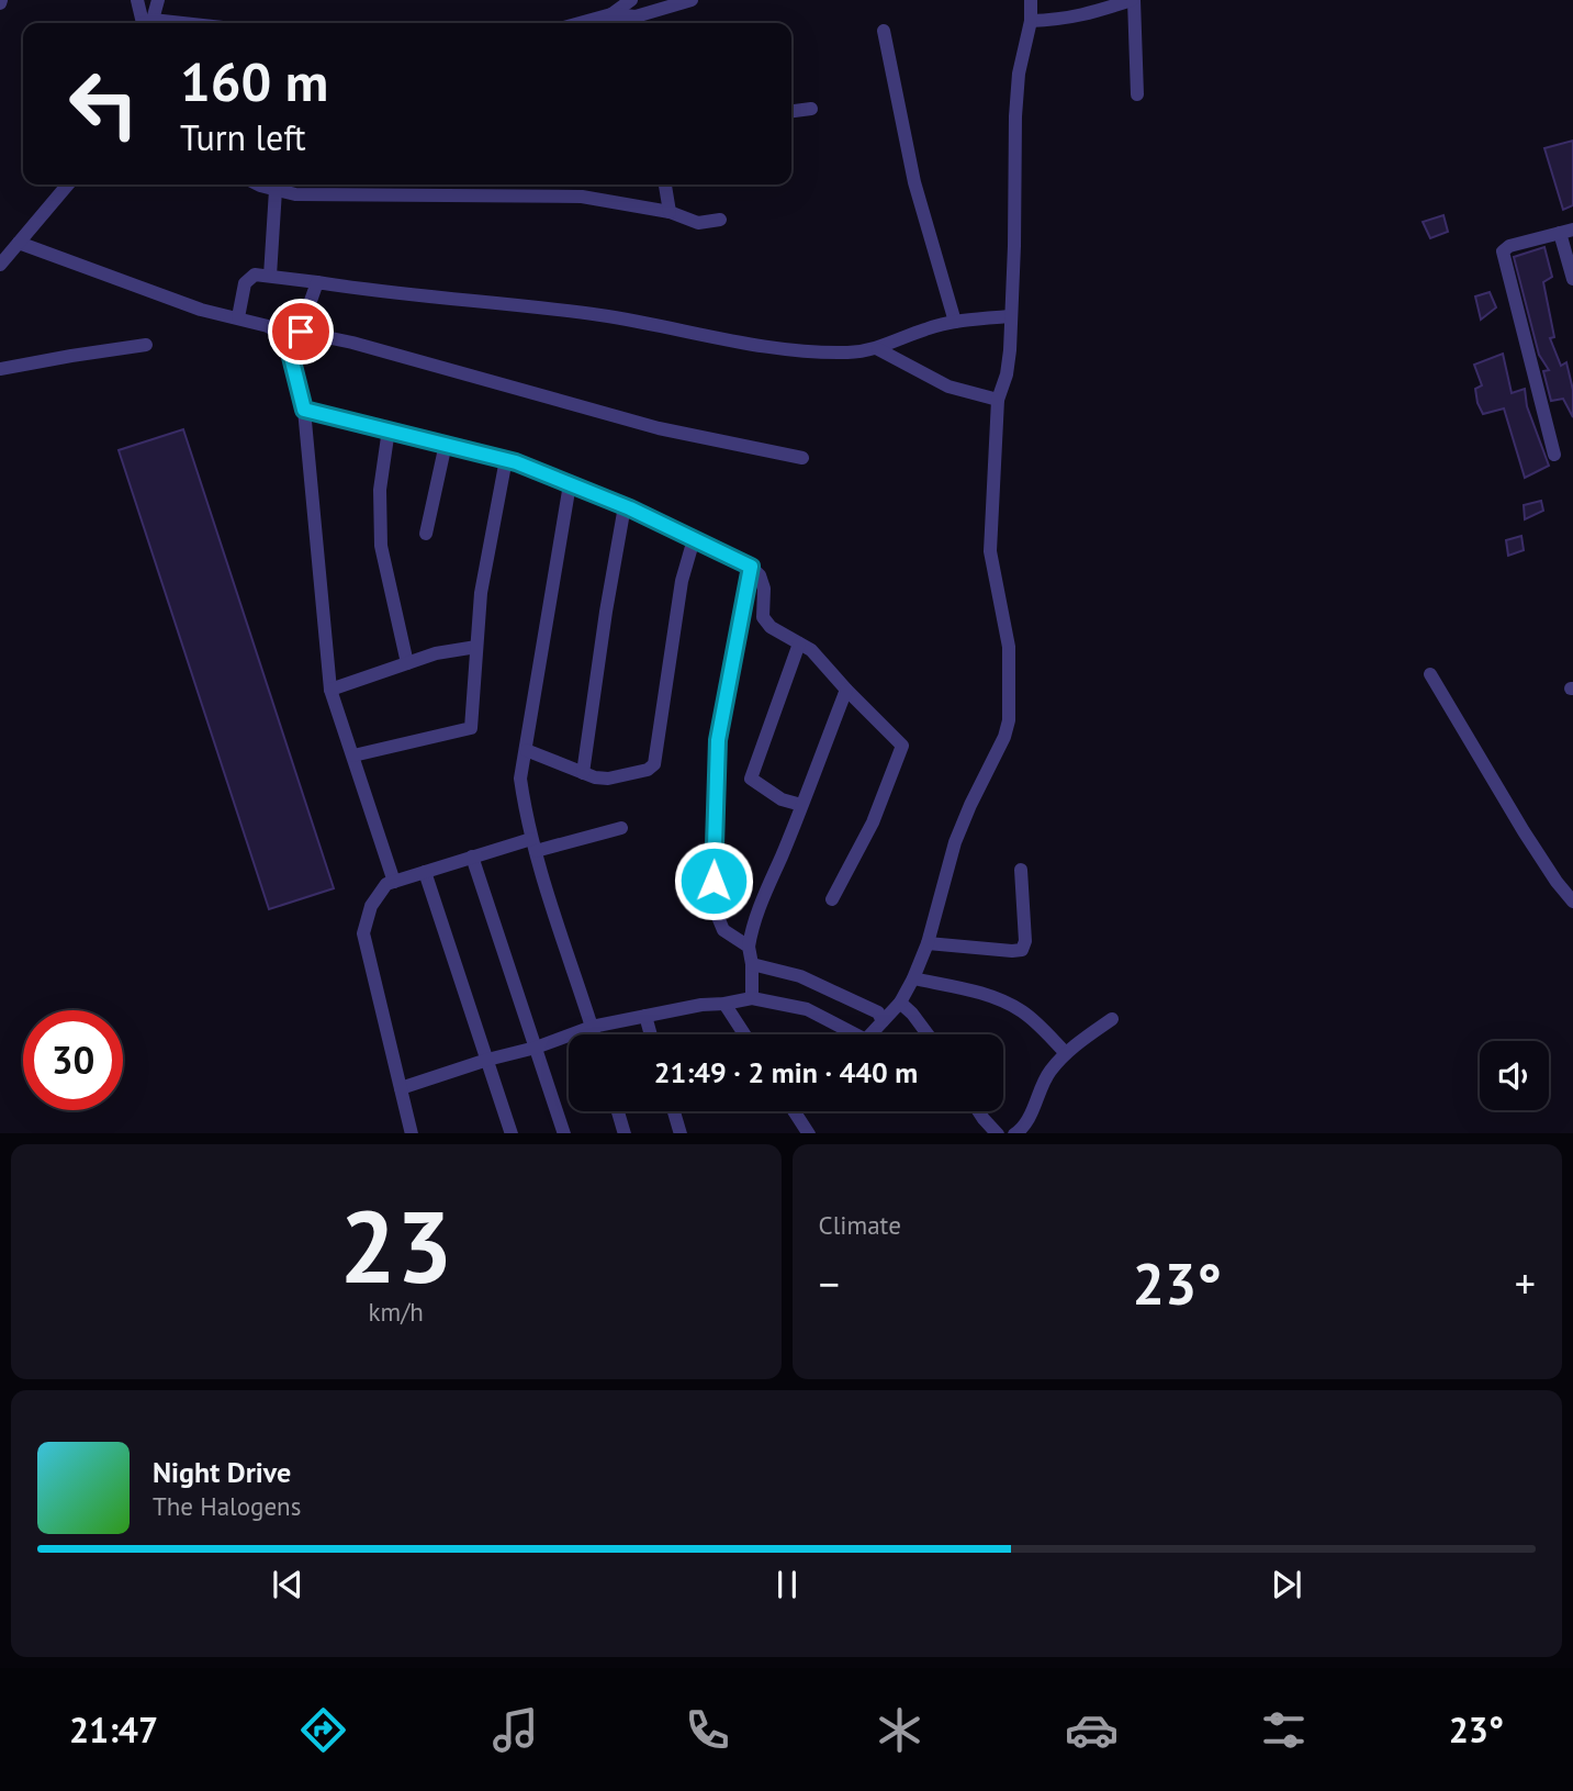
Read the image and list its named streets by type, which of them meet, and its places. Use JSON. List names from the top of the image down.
{
  "page": {
    "turn": ["160 m", "Turn left"],
    "limit": "30",
    "trip": "21:49 · 2 min · 440 m",
    "tile": [
      ["23", "km/h"],
      "Climate"
    ],
    "heat": ["−", "23°", "+"],
    "song": ["Night Drive", "The Halogens"],
    "tabs": ["21:47", "23°"]
  }
}
